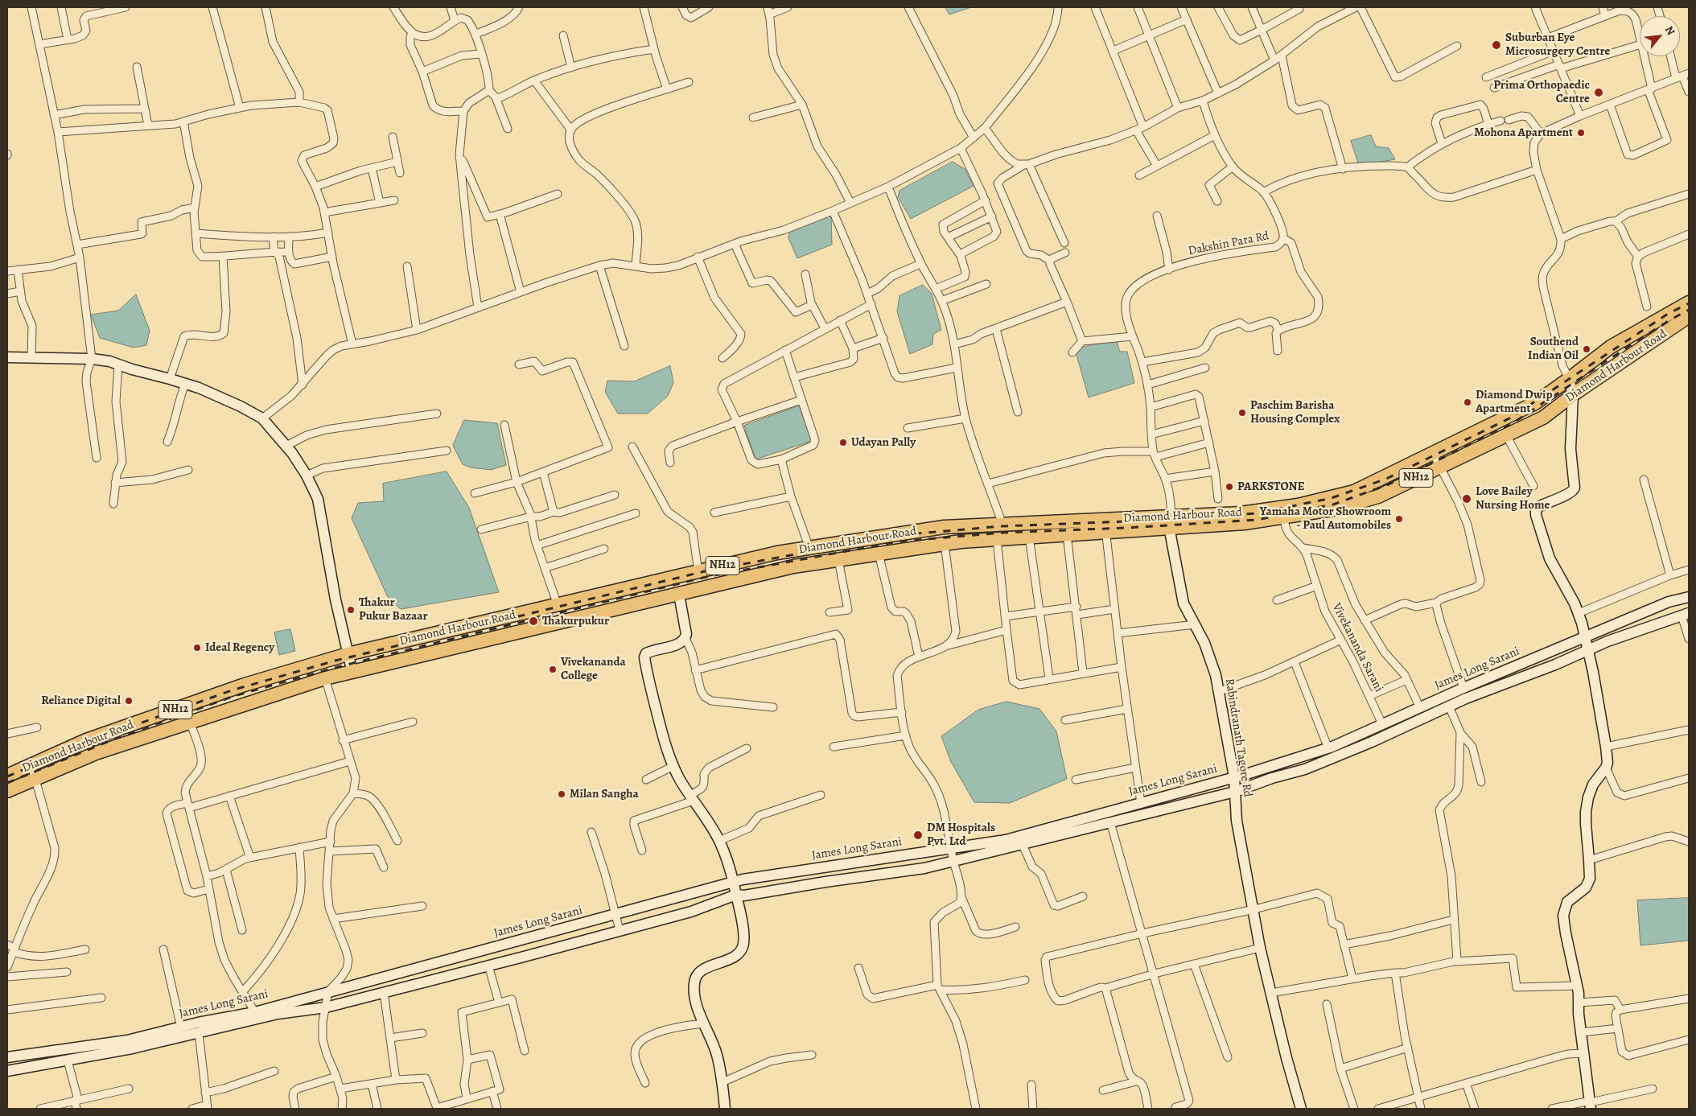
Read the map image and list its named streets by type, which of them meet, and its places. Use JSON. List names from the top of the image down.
{
  "streets": {
    "highway": ["Diamond Harbour Road", "NH12"],
    "main road": ["James Long Sarani", "Rabindranath Tagore Rd"],
    "street": ["Dakshin Para Rd", "Vivekananda Sarani"]
  },
  "crossings": [
    ["Dakshin Para Rd", "Diamond Harbour Road"],
    ["Dakshin Para Rd", "Rabindranath Tagore Rd"],
    ["Diamond Harbour Road", "Vivekananda Sarani"],
    ["Diamond Harbour Road", "Rabindranath Tagore Rd"],
    ["Vivekananda Sarani", "James Long Sarani"],
    ["James Long Sarani", "Rabindranath Tagore Rd"]
  ],
  "places": [
    "Suburban Eye Microsurgery Centre",
    "Prima Orthopaedic Centre",
    "Mohona Apartment",
    "Southend Indian Oil",
    "Diamond Dwip Apartment",
    "Paschim Barisha Housing Complex",
    "Udayan Pally",
    "PARKSTONE",
    "Love Bailey Nursing Home",
    "Yamaha Motor Showroom - Paul Automobiles",
    "Thakur Pukur Bazaar",
    "Thakurpukur",
    "Ideal Regency",
    "Vivekananda College",
    "Reliance Digital",
    "Milan Sangha",
    "DM Hospitals Pvt. Ltd"
  ],
  "north": "top right"
}
